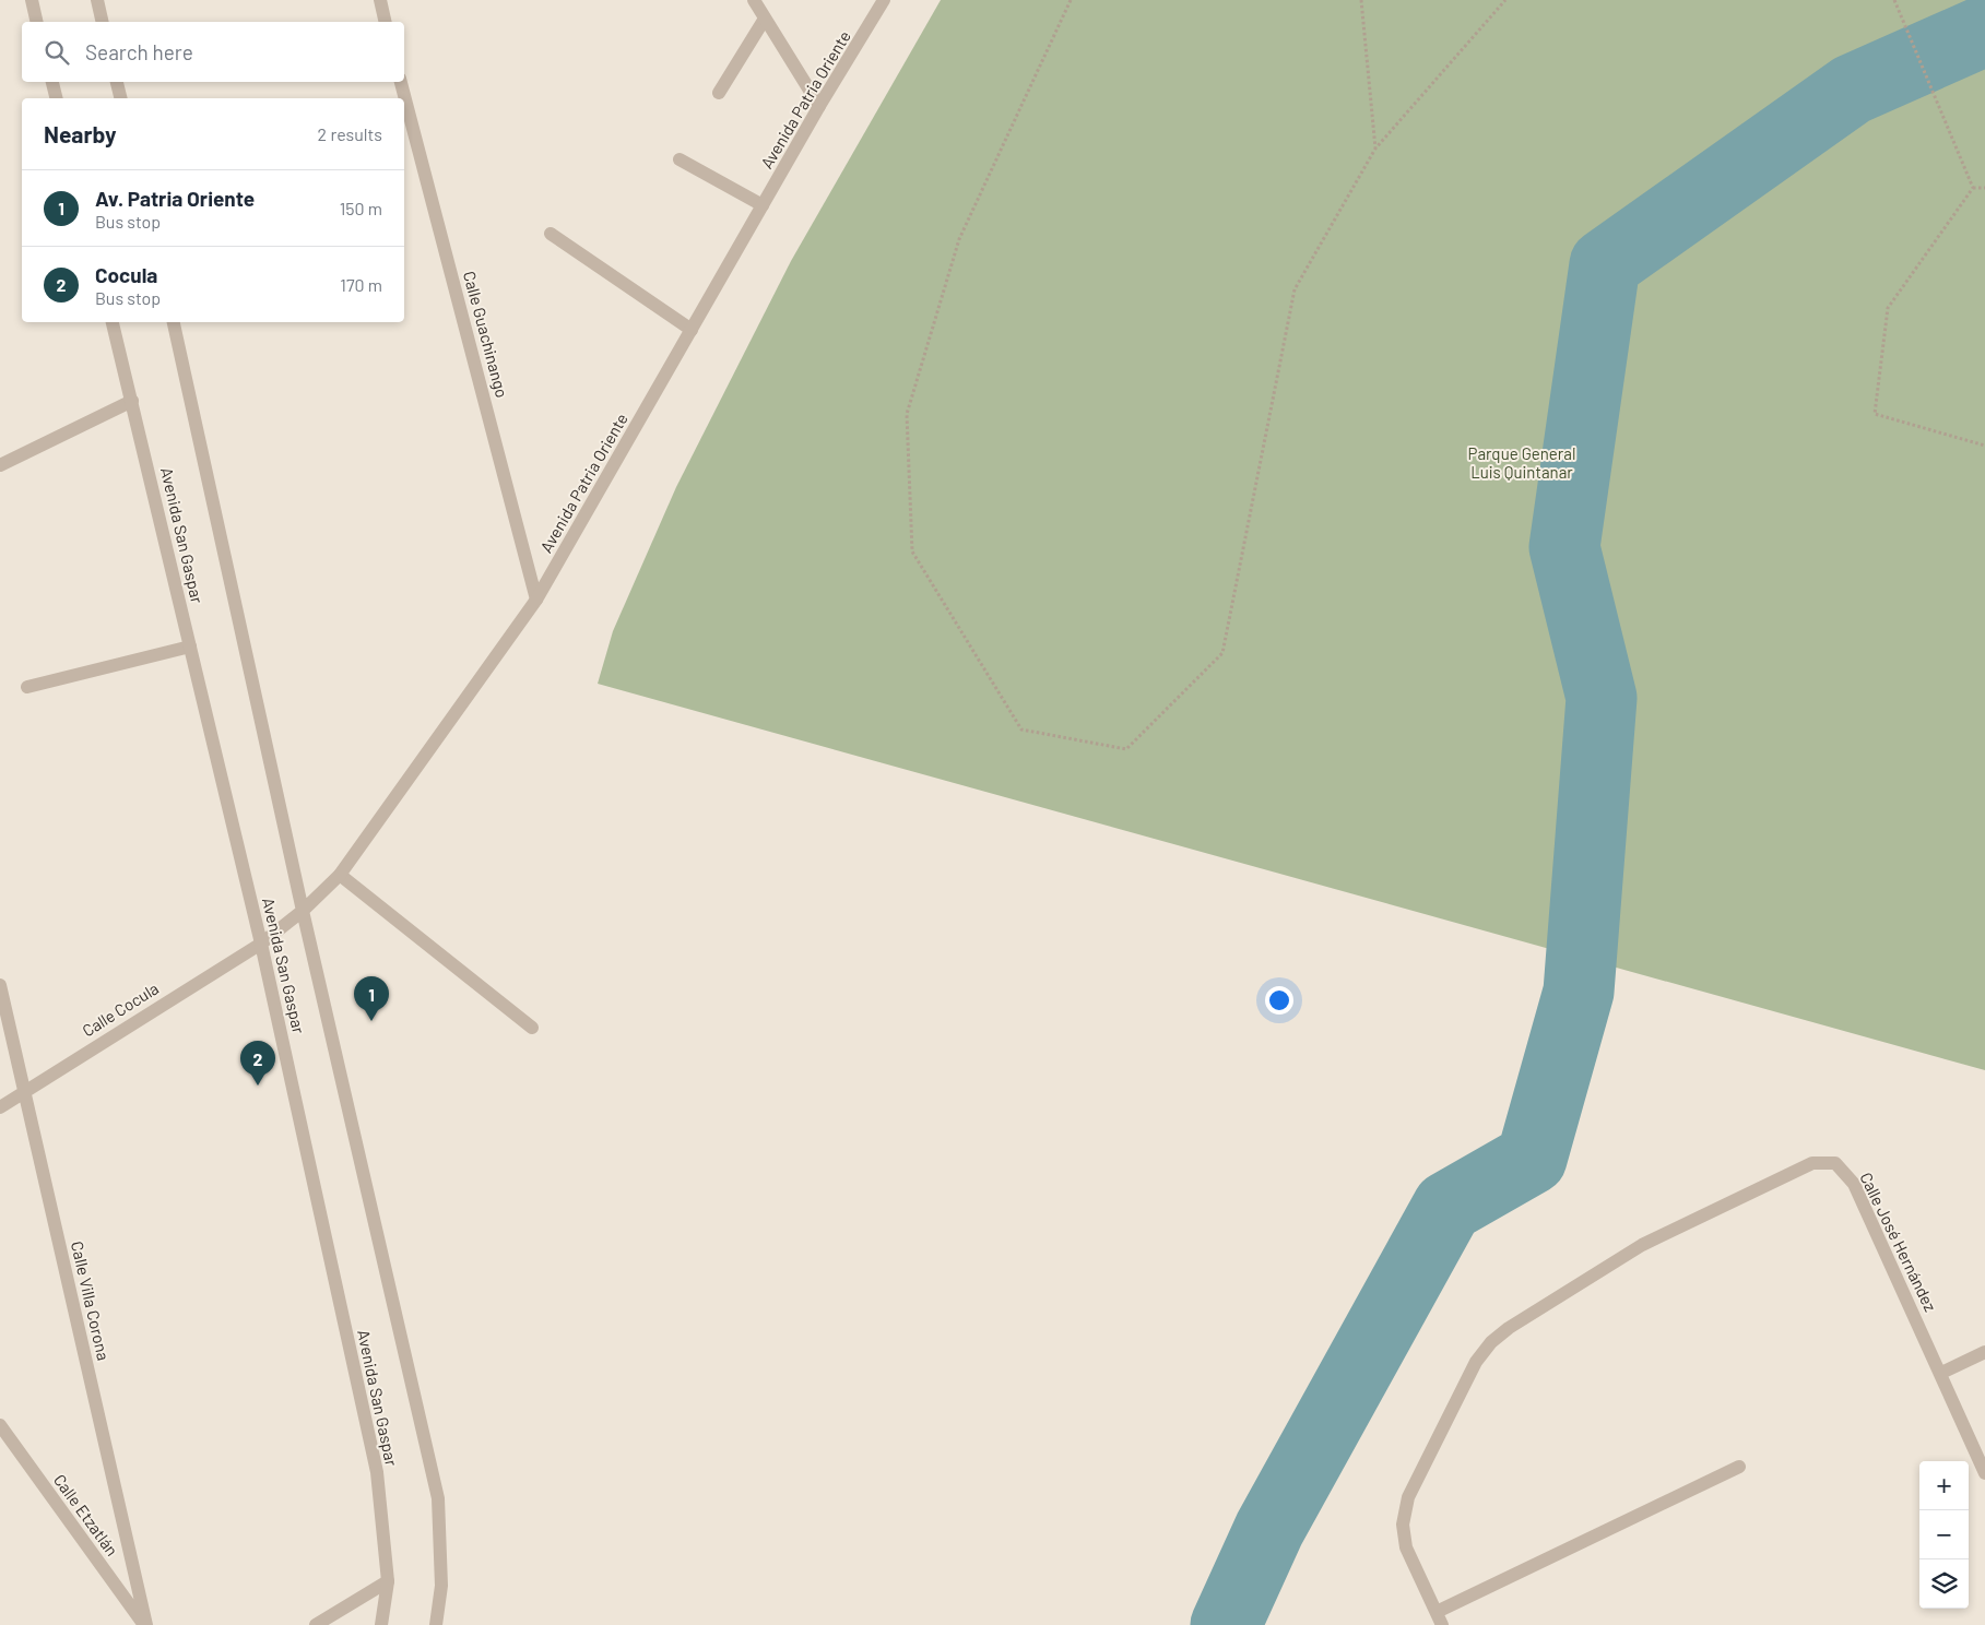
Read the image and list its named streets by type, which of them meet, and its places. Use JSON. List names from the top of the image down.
{
  "streets": {
    "street": [
      "Avenida Patria Oriente",
      "Calle Guachinango",
      "Avenida San Gaspar",
      "Calle Cocula",
      "Calle José Hernández",
      "Calle Villa Corona",
      "Calle Etzatlán"
    ]
  },
  "crossings": [
    ["Avenida Patria Oriente", "Calle Guachinango"],
    ["Avenida Patria Oriente", "Avenida San Gaspar"],
    ["Avenida Patria Oriente", "Calle Cocula"],
    ["Avenida San Gaspar", "Calle Cocula"],
    ["Calle Cocula", "Calle Villa Corona"],
    ["Calle Villa Corona", "Calle Etzatlán"]
  ],
  "parks": ["Parque General Luis Quintanar"],
  "page": {
    "search": "Search here",
    "heading": ["Nearby", "2 results"],
    "list": [
      {
        "mark": "1",
        "name": "Av. Patria Oriente",
        "note": "Bus stop",
        "value": "150 m"
      },
      {
        "mark": "2",
        "name": "Cocula",
        "note": "Bus stop",
        "value": "170 m"
      }
    ],
    "pins": ["1", "2"],
    "map_buttons": ["+", "−"]
  }
}
